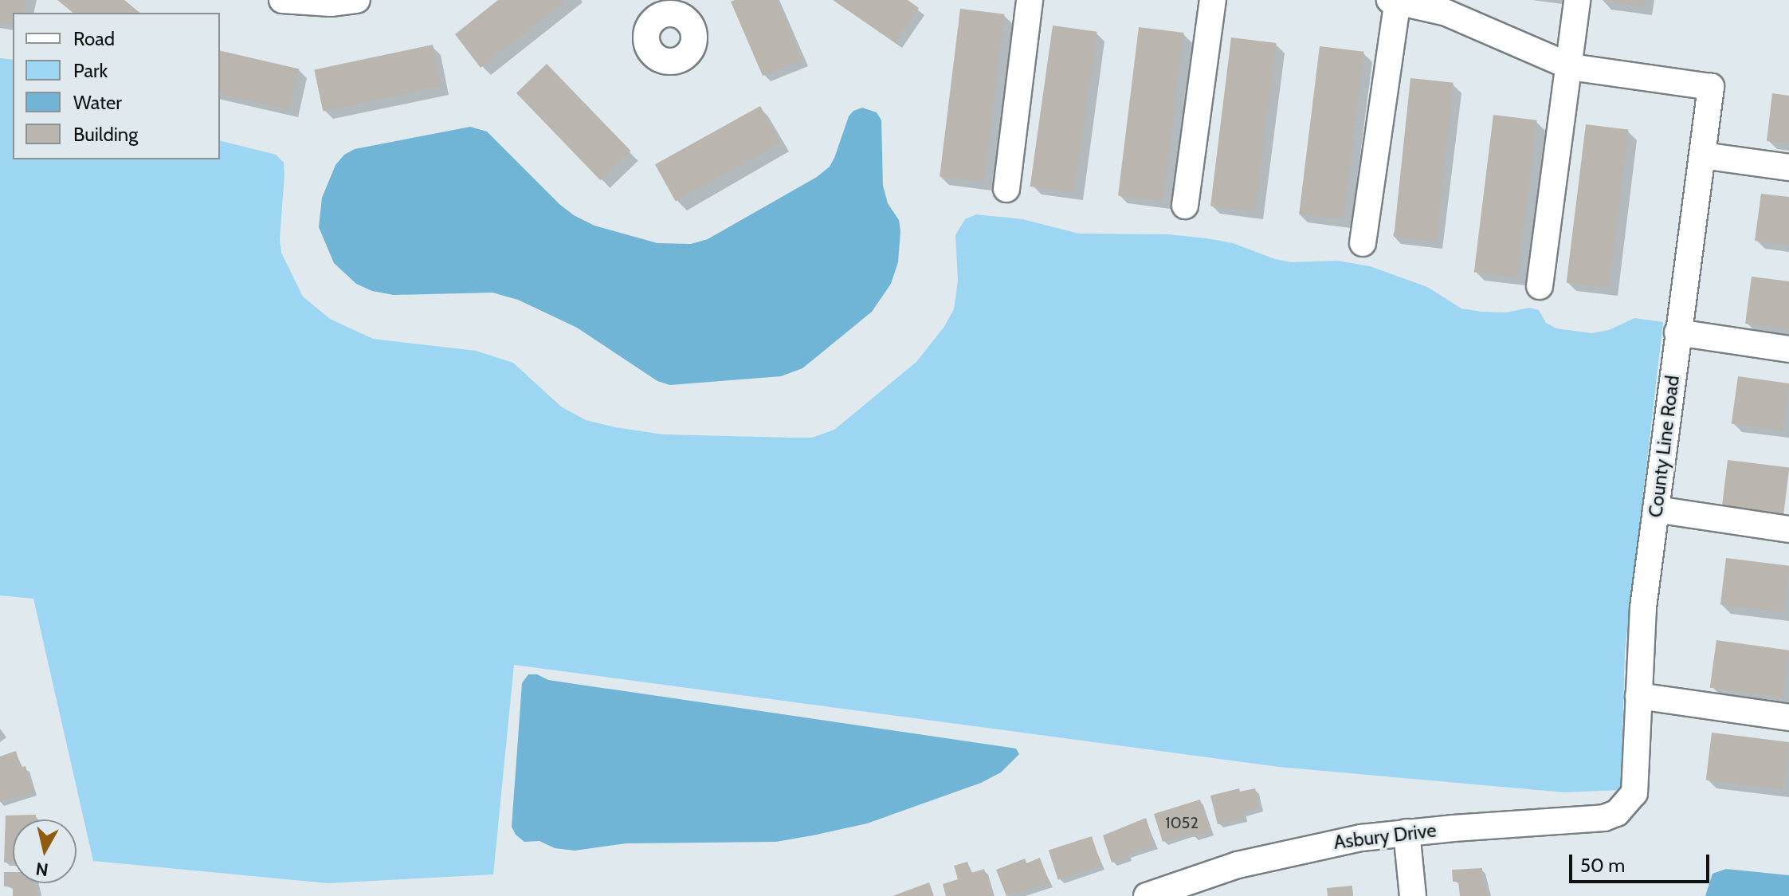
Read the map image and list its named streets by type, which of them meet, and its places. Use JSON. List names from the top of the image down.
{
  "streets": {
    "street": ["County Line Road", "Asbury Drive"]
  },
  "crossings": [
    ["County Line Road", "Asbury Drive"]
  ],
  "house_numbers": ["1052"],
  "legend": [
    "Road",
    "Park",
    "Water",
    "Building"
  ],
  "scale_bar": "50 m",
  "north": "bottom"
}
